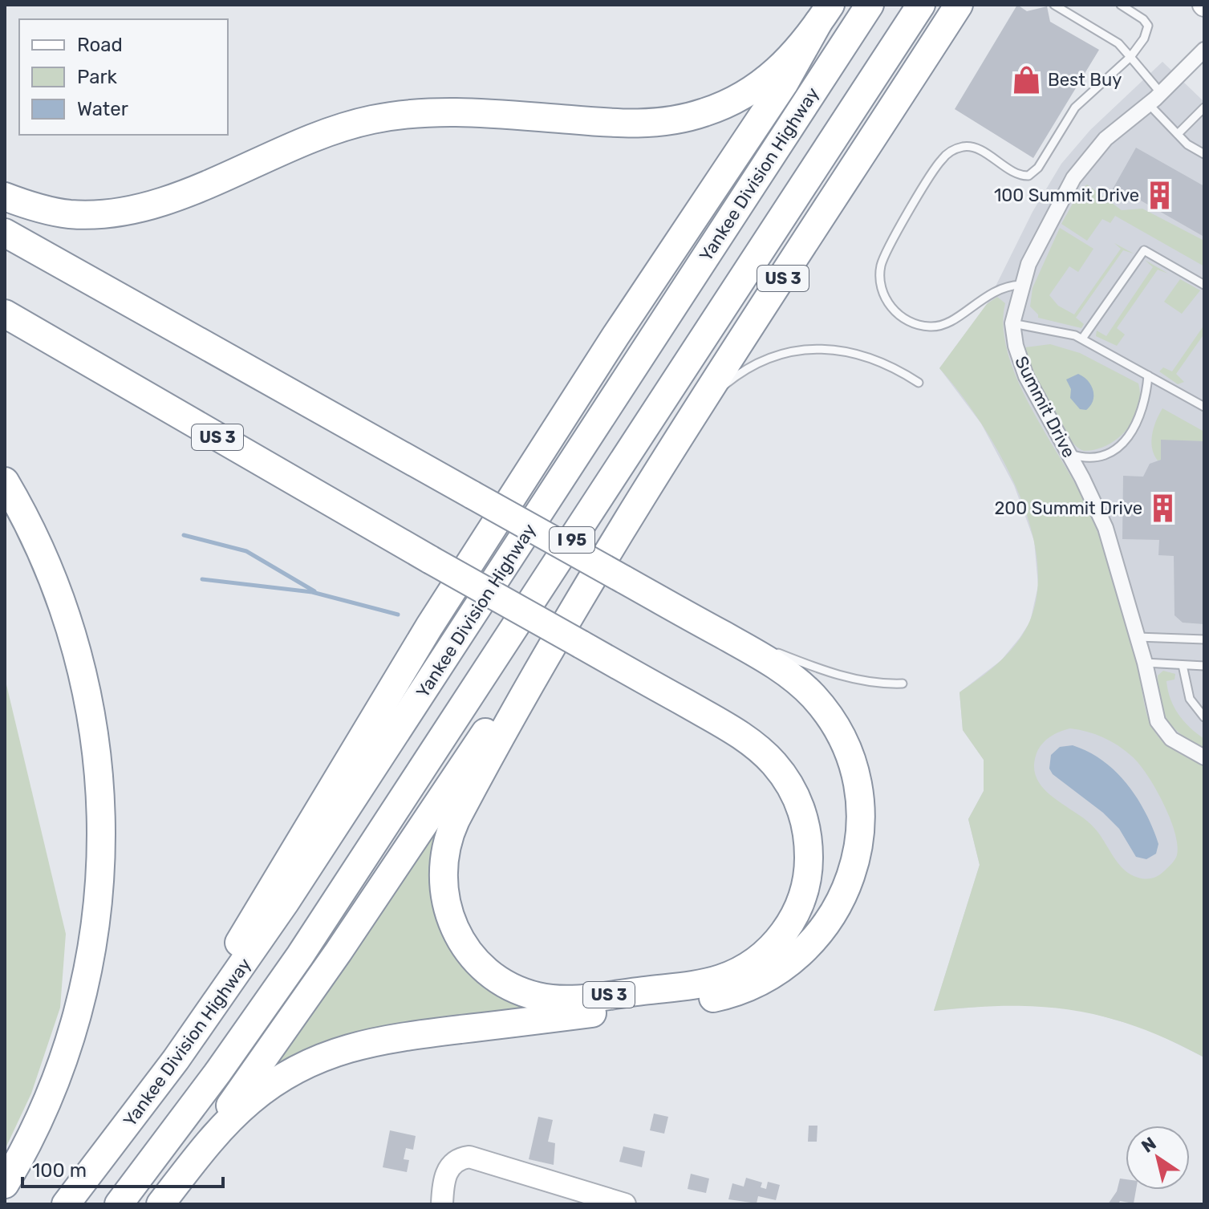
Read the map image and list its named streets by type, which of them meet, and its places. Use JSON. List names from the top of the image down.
{
  "streets": {
    "highway": ["Yankee Division Highway", "US 3", "I 95"],
    "street": ["Summit Drive"]
  },
  "places": {
    "shop": ["Best Buy"],
    "building": ["100 Summit Drive", "200 Summit Drive"]
  },
  "legend": ["Road", "Park", "Water"],
  "scale_bar": "100 m",
  "north": "top left"
}
